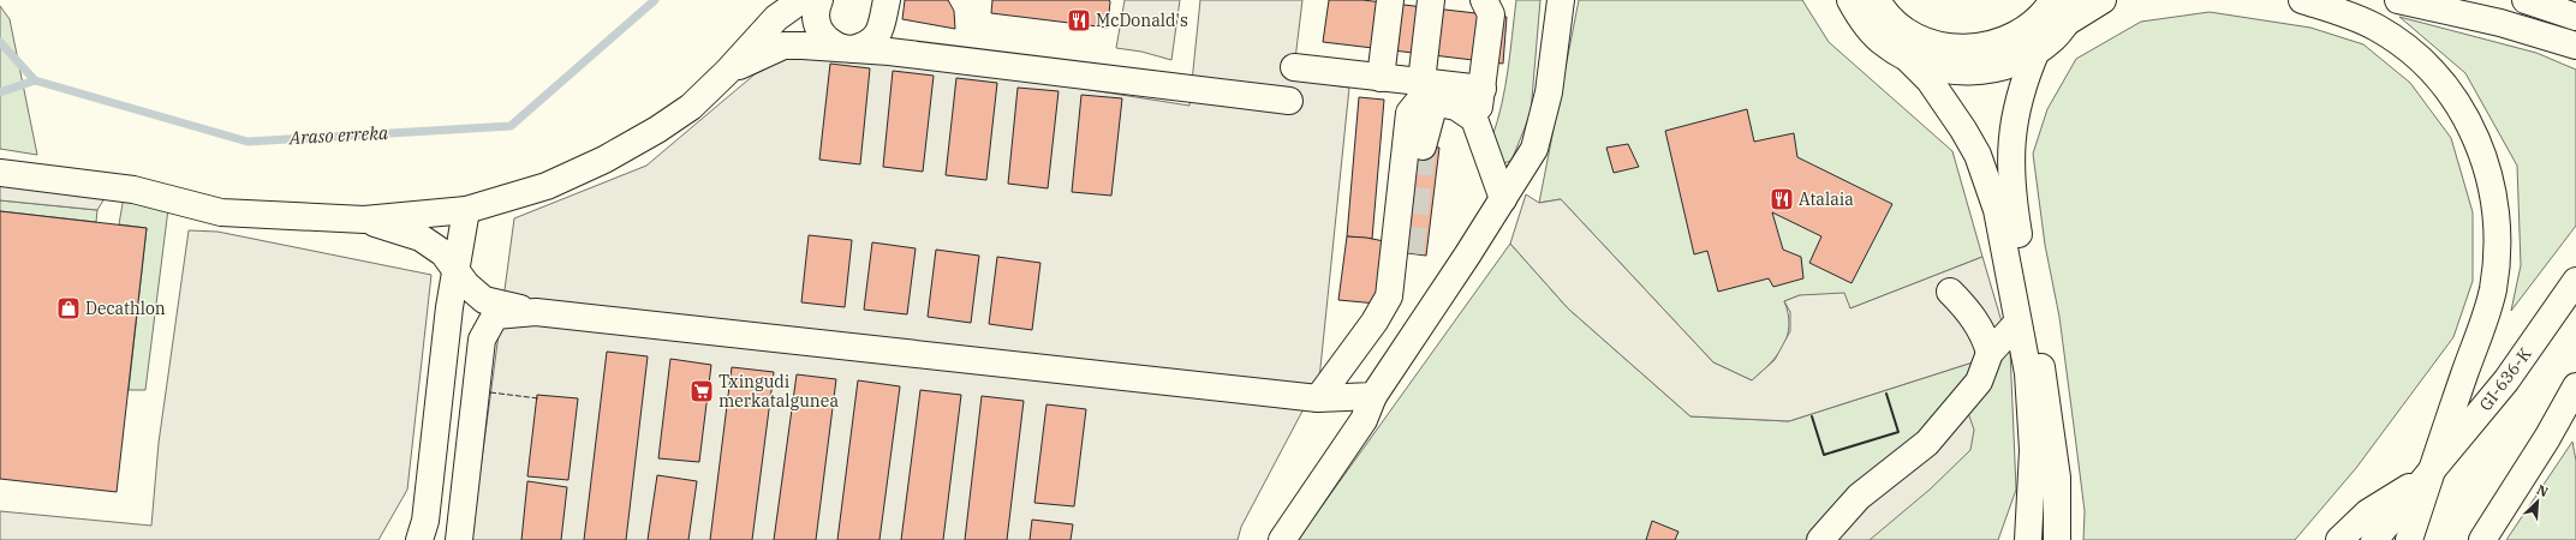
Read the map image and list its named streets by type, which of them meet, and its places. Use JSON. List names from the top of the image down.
{
  "streets": {
    "main road": ["GI-636-K"]
  },
  "water": ["Araso erreka"],
  "places": {
    "restaurant": ["McDonald's", "Atalaia"],
    "shop": ["Decathlon"],
    "supermarket": ["Txingudi merkatalgunea"]
  },
  "north": "top right"
}
